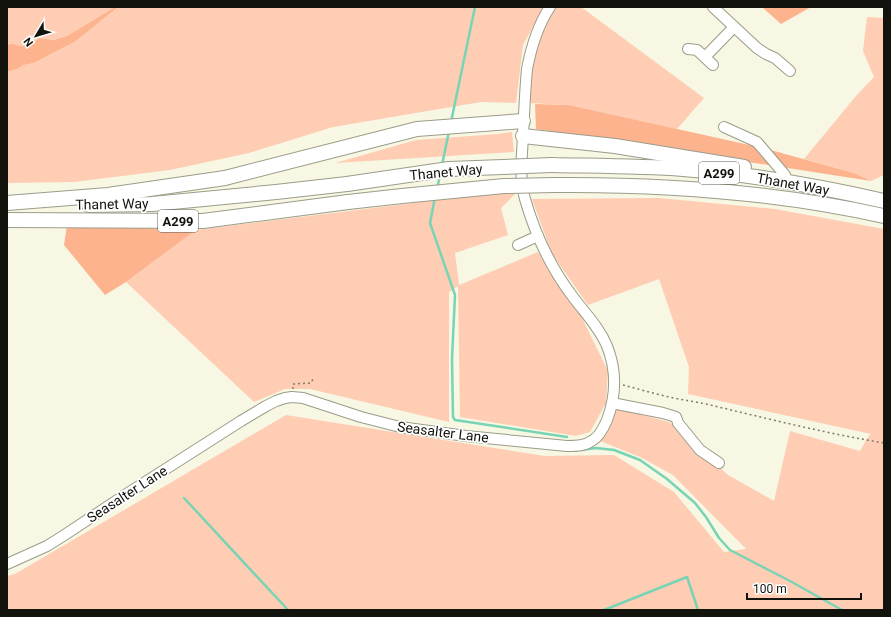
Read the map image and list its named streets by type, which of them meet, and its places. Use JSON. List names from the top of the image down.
{
  "streets": {
    "highway": ["Thanet Way", "A299"],
    "street": ["Seasalter Lane"]
  },
  "scale_bar": "100 m",
  "north": "bottom left"
}
